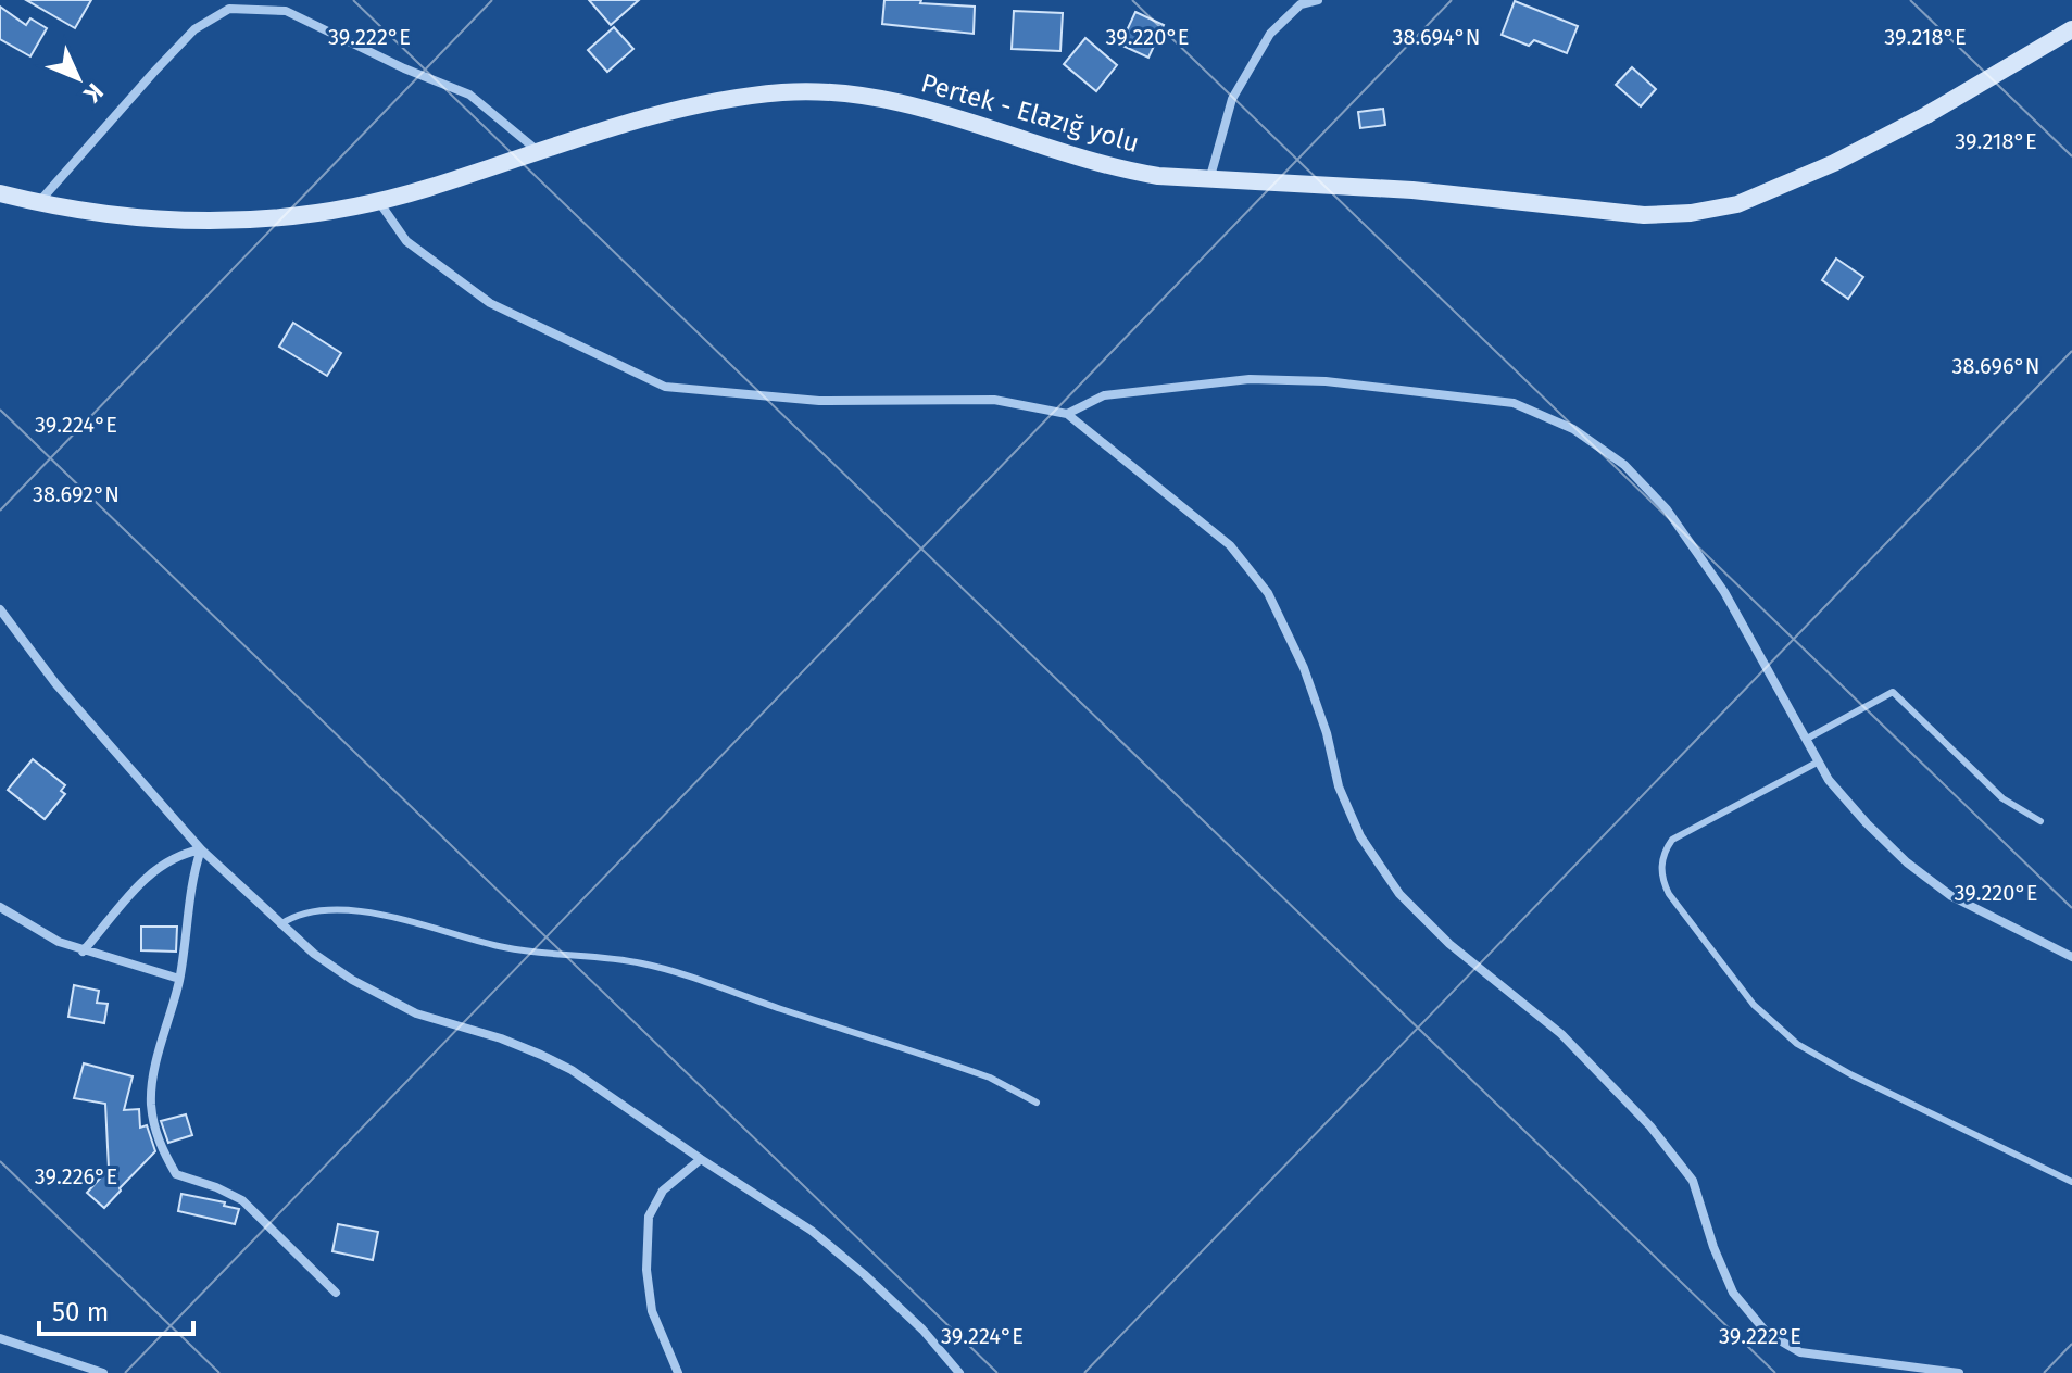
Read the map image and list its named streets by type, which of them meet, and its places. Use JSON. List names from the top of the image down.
{
  "streets": {
    "main road": ["Pertek - Elazığ yolu"]
  },
  "scale_bar": "50 m",
  "north": "bottom right",
  "coordinates": [
    "39.222°E",
    "39.220°E",
    "39.218°E",
    "38.694°N",
    "38.696°N",
    "39.224°E",
    "38.692°N",
    "39.226°E"
  ]
}
